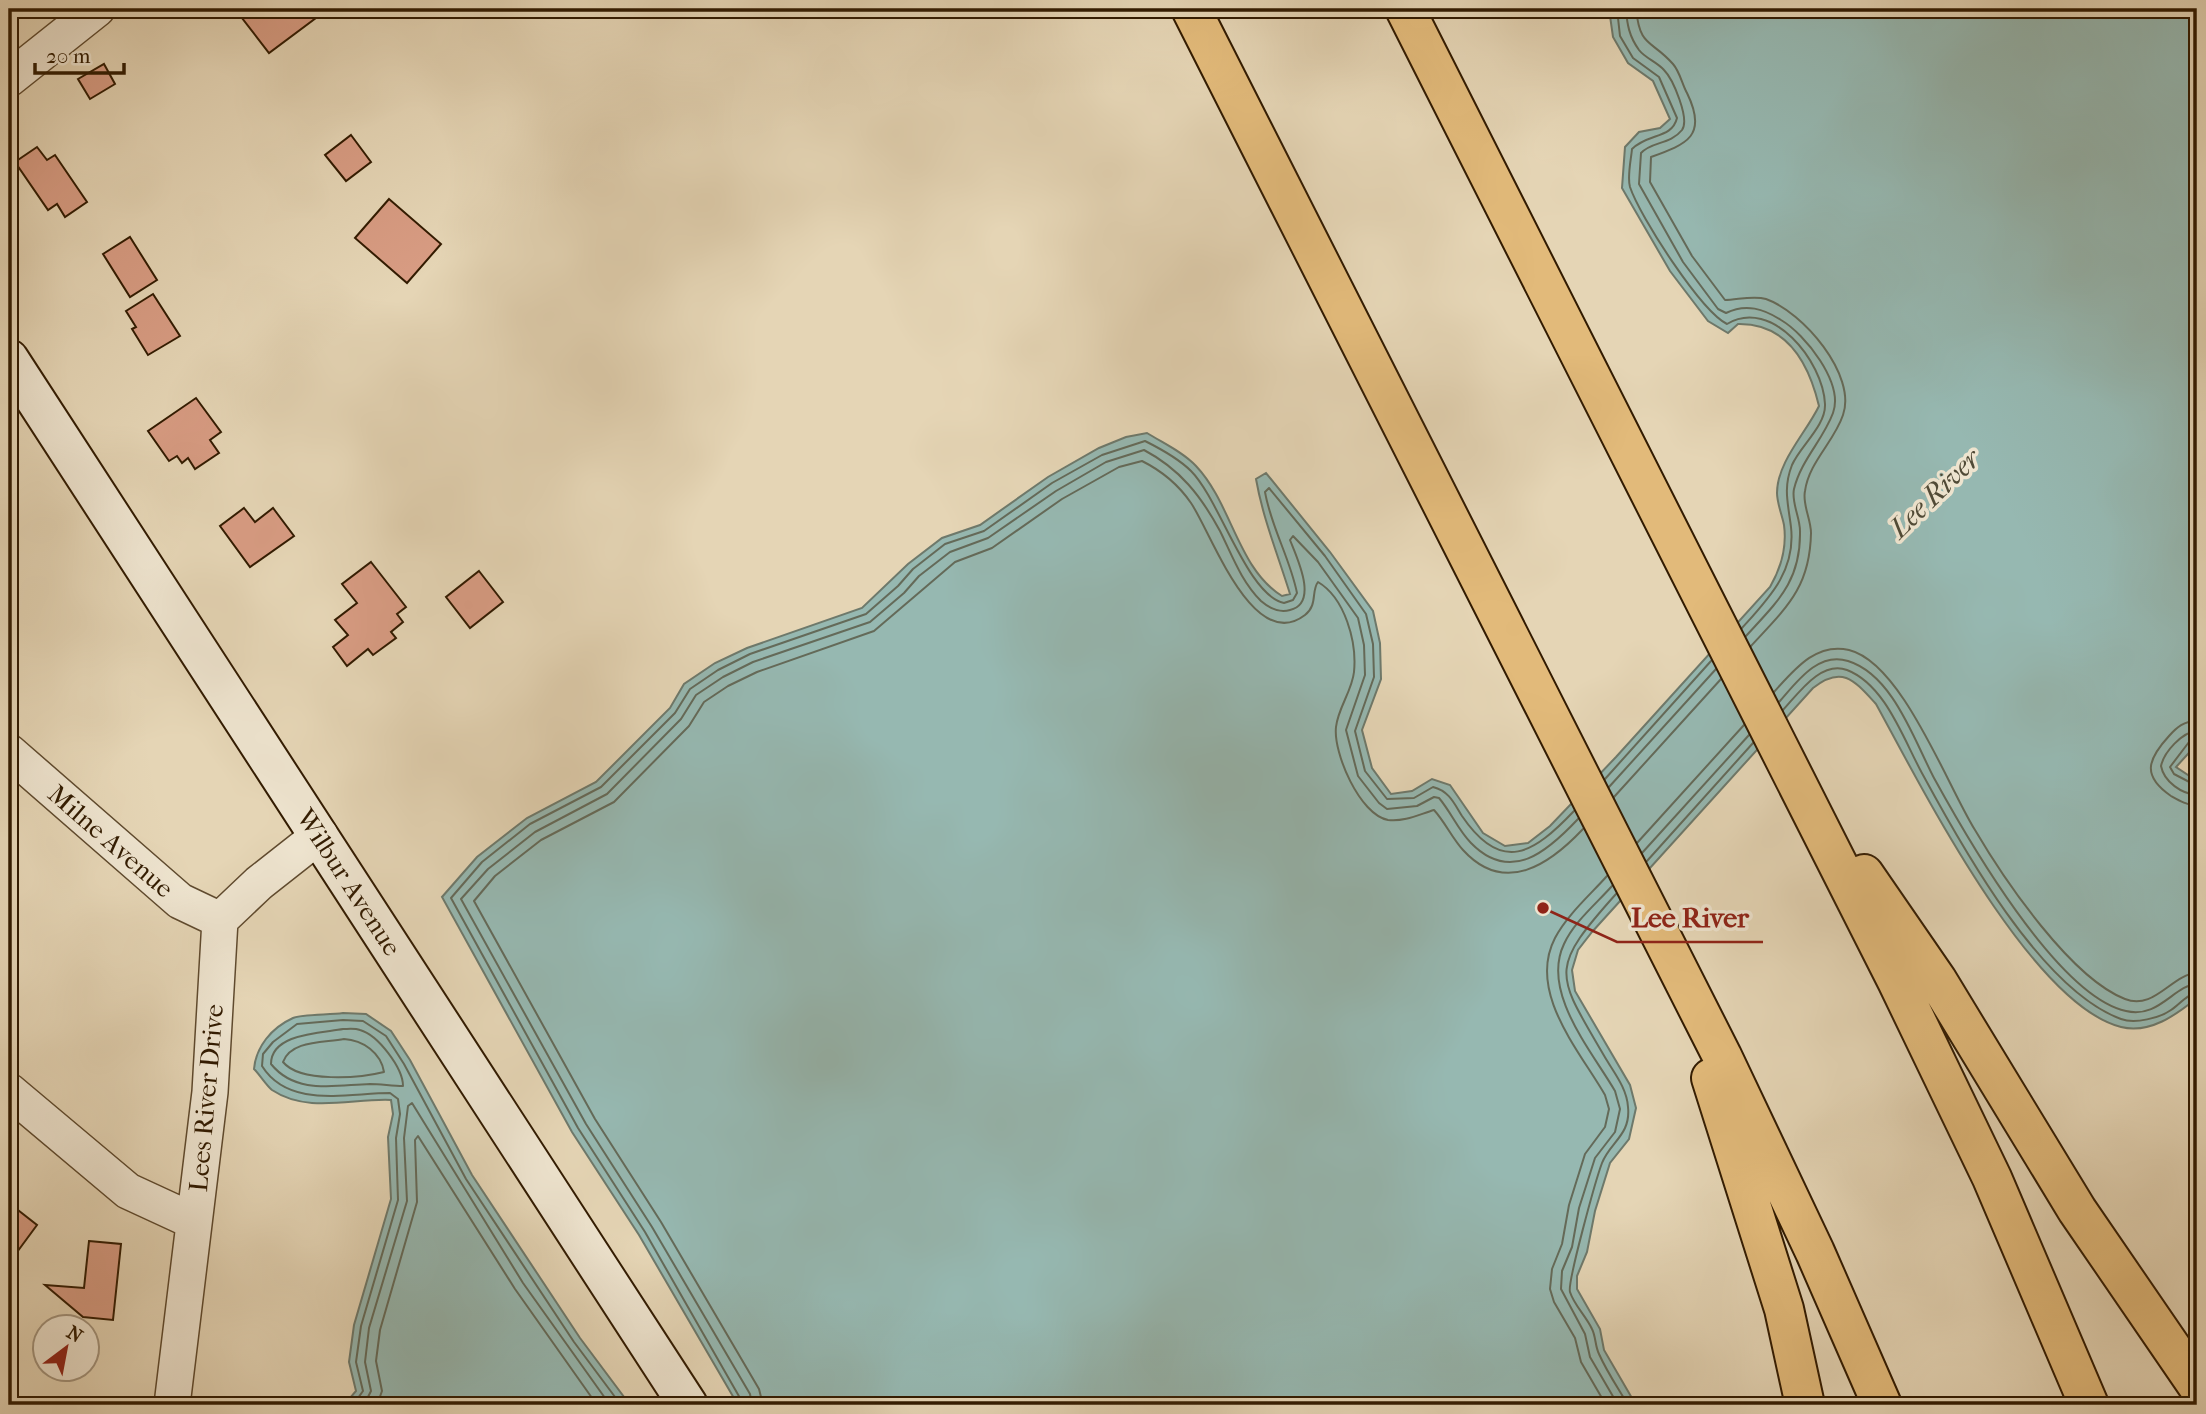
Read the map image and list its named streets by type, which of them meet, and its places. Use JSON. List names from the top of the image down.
{
  "streets": {
    "main road": ["Wilbur Avenue"],
    "street": ["Milne Avenue", "Lees River Drive"]
  },
  "crossings": [
    ["Milne Avenue", "Lees River Drive"]
  ],
  "water": ["Lee River"],
  "places": ["Lee River"],
  "scale_bar": "20 m",
  "north": "top right"
}
